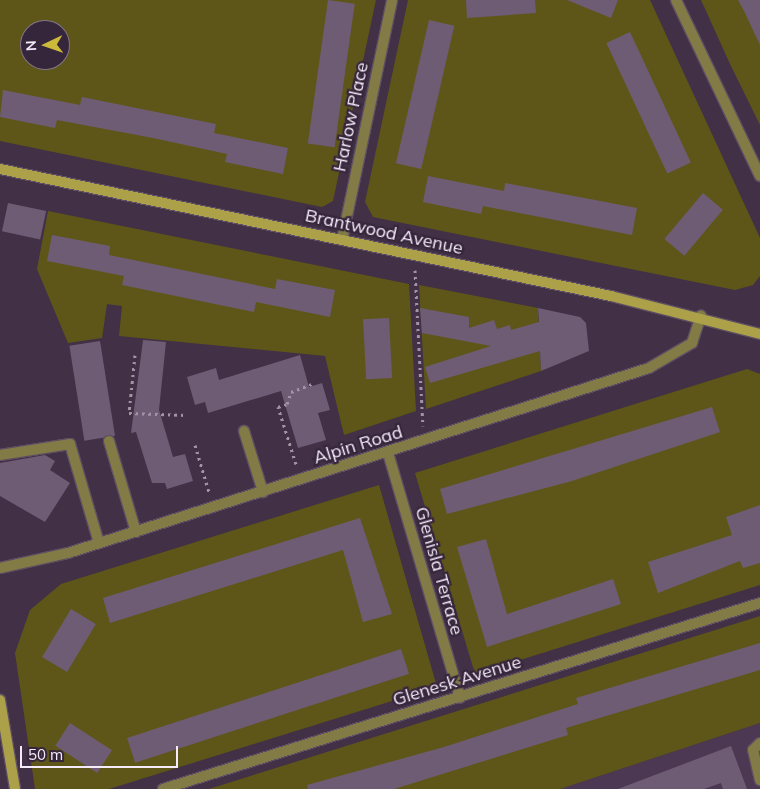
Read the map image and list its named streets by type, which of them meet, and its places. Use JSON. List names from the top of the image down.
{
  "streets": {
    "street": [
      "Harlow Place",
      "Brantwood Avenue",
      "Alpin Road",
      "Glenisla Terrace",
      "Glenesk Avenue"
    ]
  },
  "crossings": [
    ["Harlow Place", "Brantwood Avenue"],
    ["Brantwood Avenue", "Alpin Road"],
    ["Alpin Road", "Glenisla Terrace"],
    ["Glenisla Terrace", "Glenesk Avenue"]
  ],
  "scale_bar": "50 m",
  "north": "left"
}
